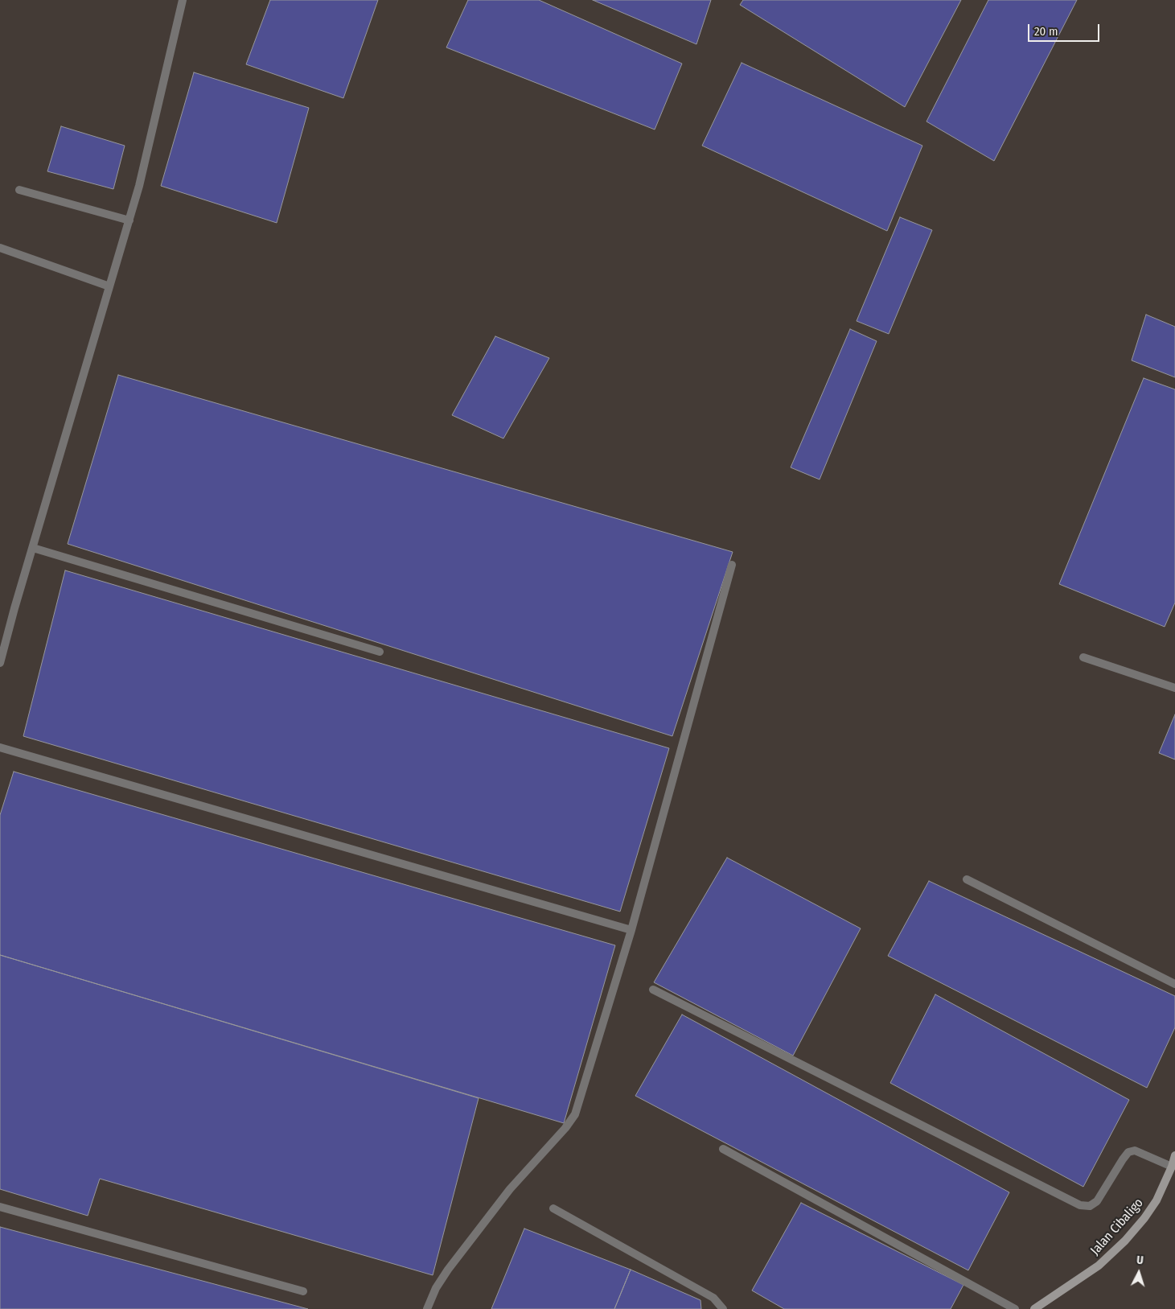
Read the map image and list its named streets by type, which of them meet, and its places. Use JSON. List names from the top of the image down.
{
  "streets": {
    "main road": ["Jalan Cibaligo"]
  },
  "scale_bar": "20 m",
  "north": "top"
}
